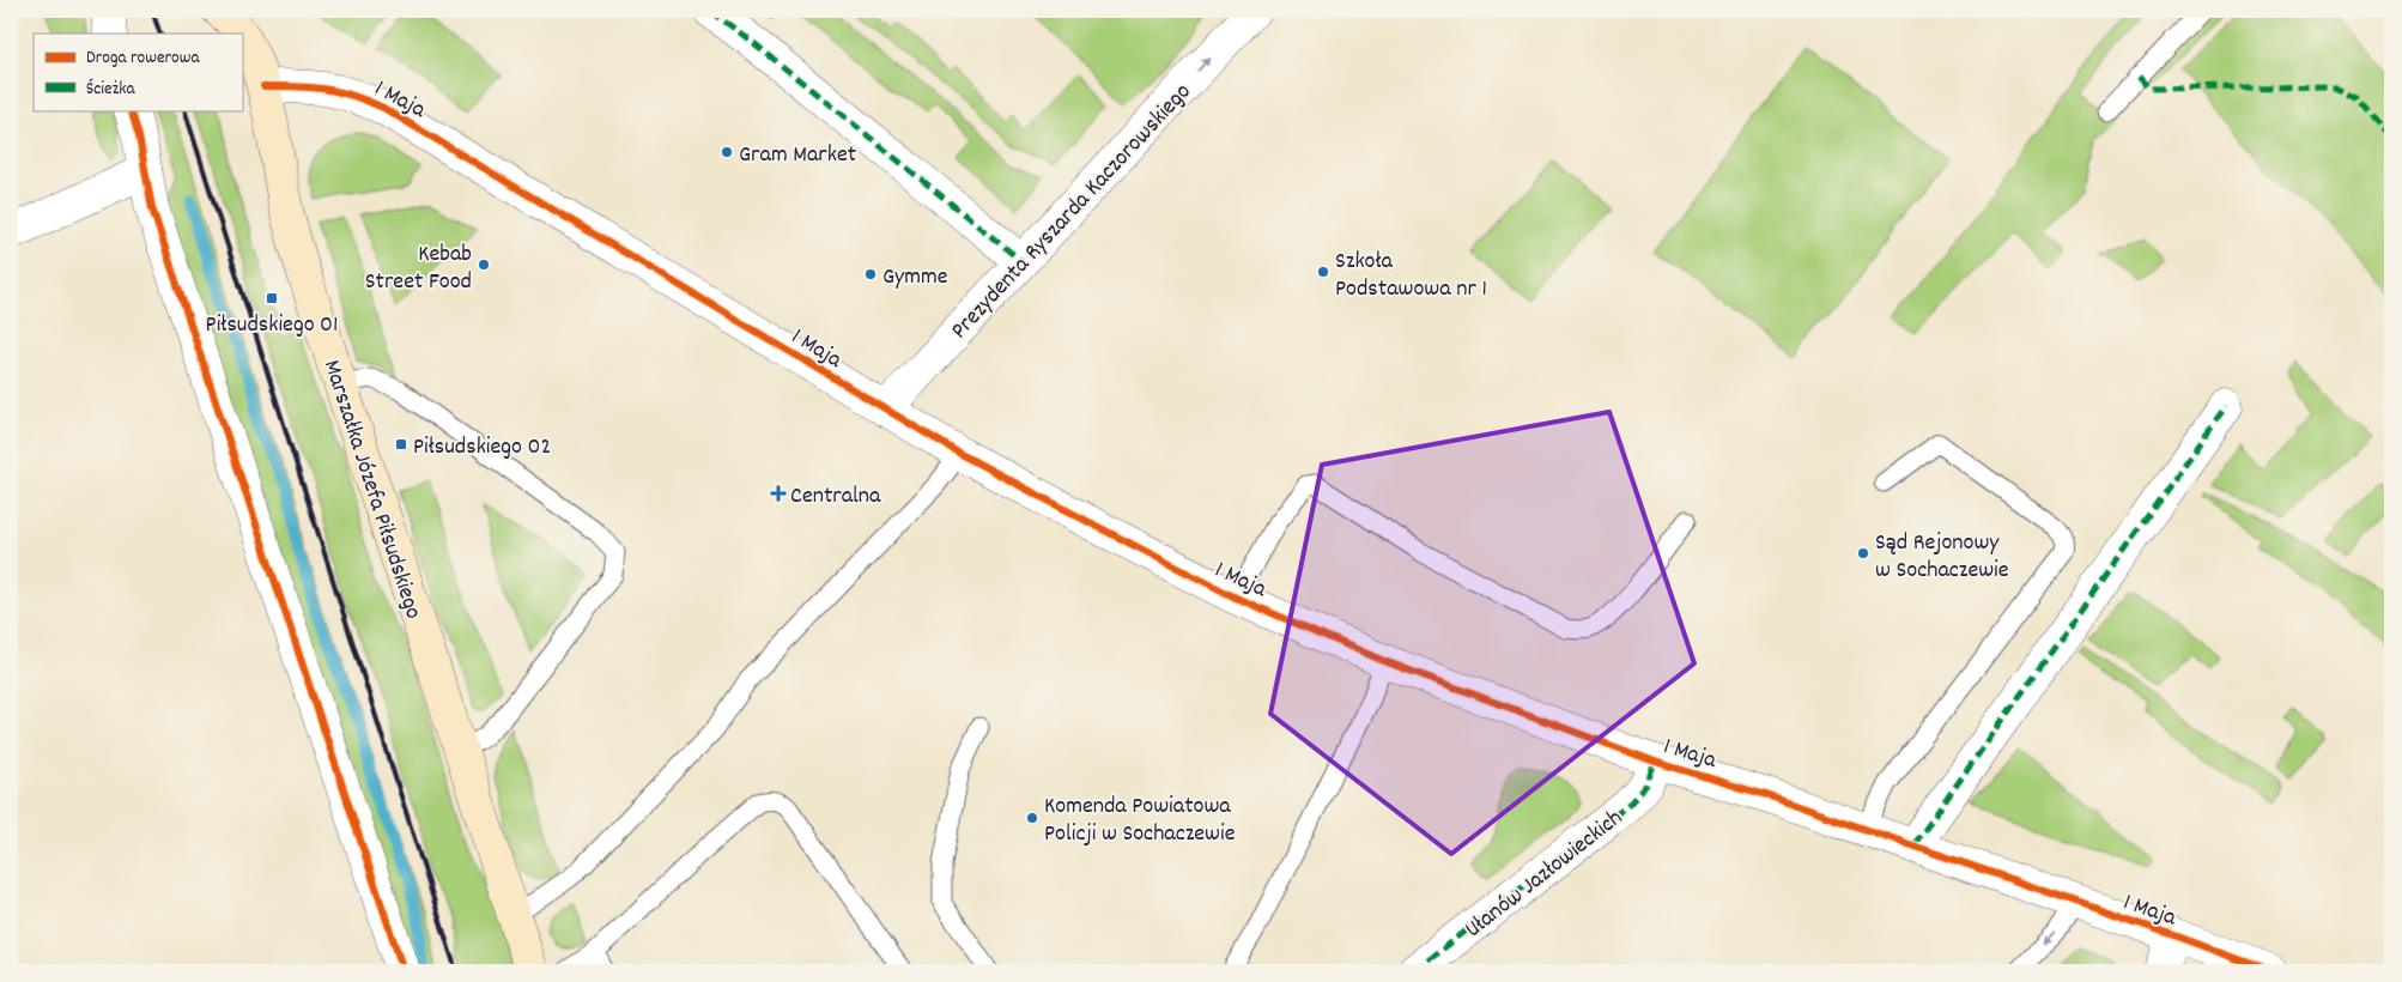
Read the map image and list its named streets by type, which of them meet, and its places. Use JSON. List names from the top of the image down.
{
  "streets": {
    "main road": ["Marszałka Józefa Piłsudskiego"],
    "street": ["1 Maja", "Prezydenta Ryszarda Kaczorowskiego", "Ułanów Jazłowieckich"]
  },
  "crossings": [
    ["1 Maja", "Prezydenta Ryszarda Kaczorowskiego"],
    ["1 Maja", "Marszałka Józefa Piłsudskiego"],
    ["1 Maja", "Ułanów Jazłowieckich"]
  ],
  "one_way": ["Prezydenta Ryszarda Kaczorowskiego"],
  "places": {
    "other": [
      "Gram Market",
      "Kebab Street Food",
      "Szkoła Podstawowa nr 1",
      "Gymme",
      "Sąd Rejonowy w Sochaczewie",
      "Komenda Powiatowa Policji w Sochaczewie"
    ],
    "transit": ["Piłsudskiego 01", "Piłsudskiego 02"],
    "health": ["Centralna"]
  },
  "legend": ["Droga rowerowa", "Ścieżka"]
}
